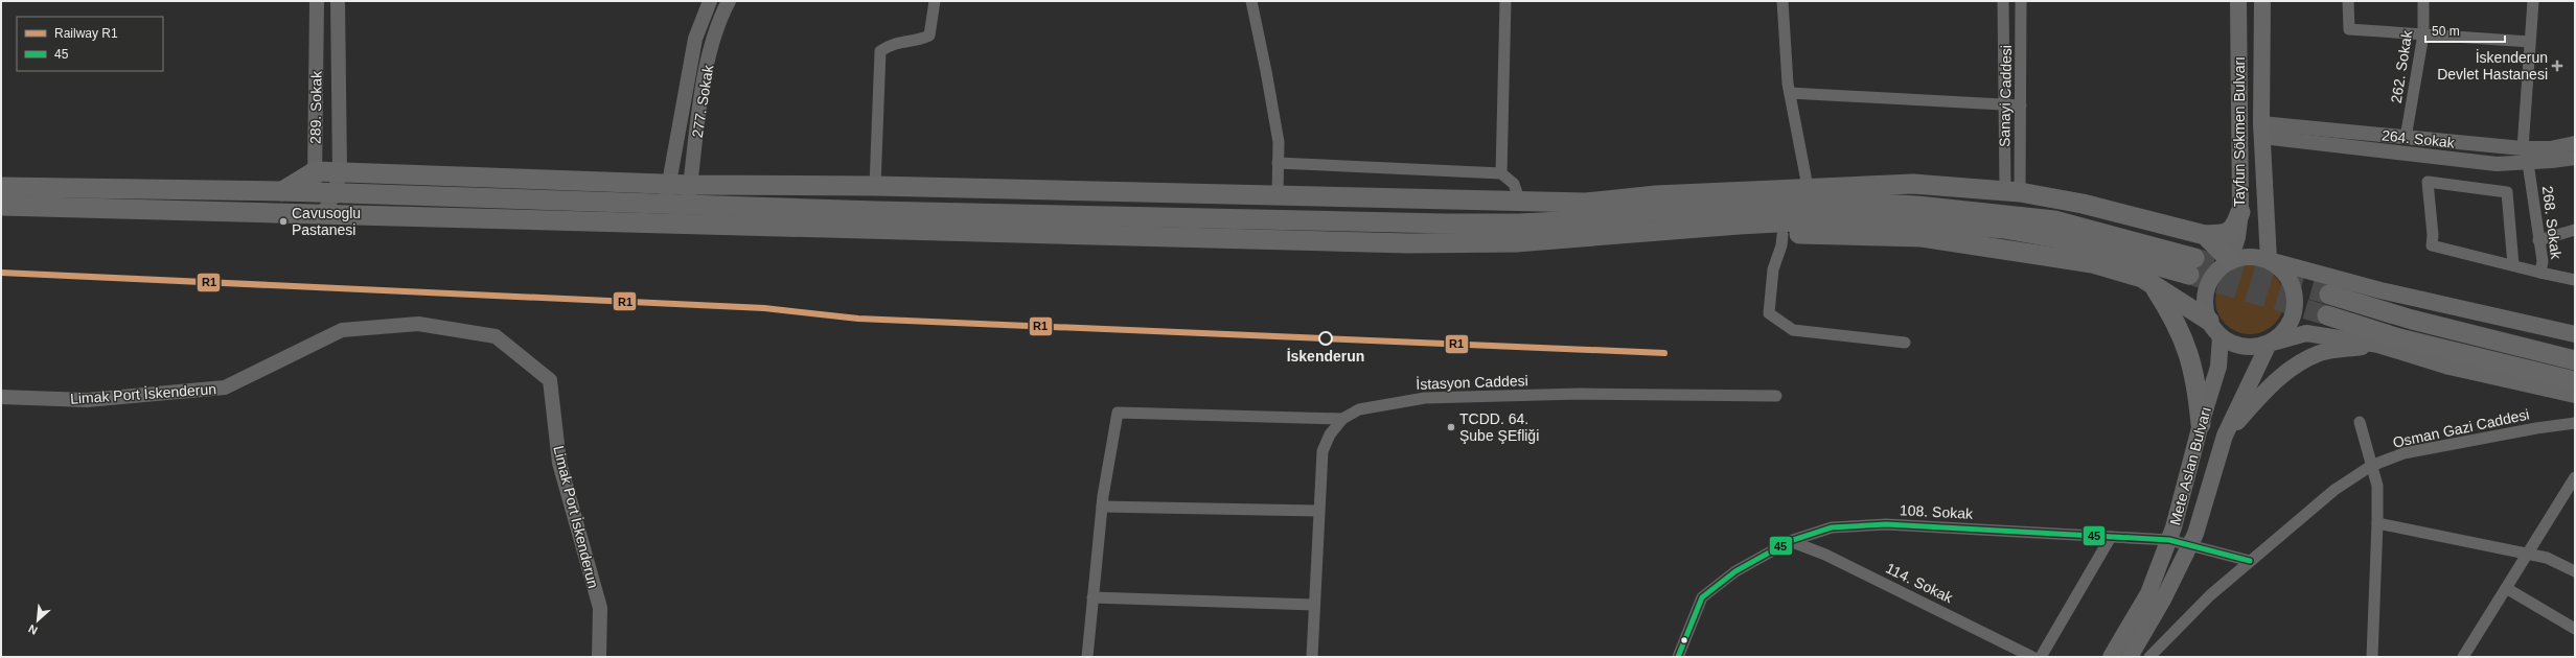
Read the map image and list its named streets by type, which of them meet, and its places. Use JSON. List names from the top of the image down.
{
  "streets": {
    "main road": ["Tayfun Sökmen Bulvarı", "Mete Aslan Bulvarı"],
    "street": [
      "262. Sokak",
      "Sanayi Caddesi",
      "277. Sokak",
      "289. Sokak",
      "264. Sokak",
      "268. Sokak",
      "İstasyon Caddesi",
      "Limak Port İskenderun",
      "Osman Gazi Caddesi",
      "108. Sokak",
      "114. Sokak"
    ]
  },
  "crossings": [
    ["262. Sokak", "264. Sokak"],
    ["Tayfun Sökmen Bulvarı", "264. Sokak"],
    ["Tayfun Sökmen Bulvarı", "Mete Aslan Bulvarı"],
    ["264. Sokak", "268. Sokak"],
    ["Osman Gazi Caddesi", "108. Sokak"],
    ["Mete Aslan Bulvarı", "108. Sokak"],
    ["108. Sokak", "114. Sokak"]
  ],
  "places": {
    "health": ["İskenderun Devlet Hastanesi"],
    "other": ["Cavusoglu Pastanesi", "İskenderun", "TCDD. 64. Şube ŞEfliği"]
  },
  "lines": ["rail line R1", "transit line 45"],
  "legend": ["Railway R1", "45"],
  "scale_bar": "50 m",
  "north": "bottom left"
}
